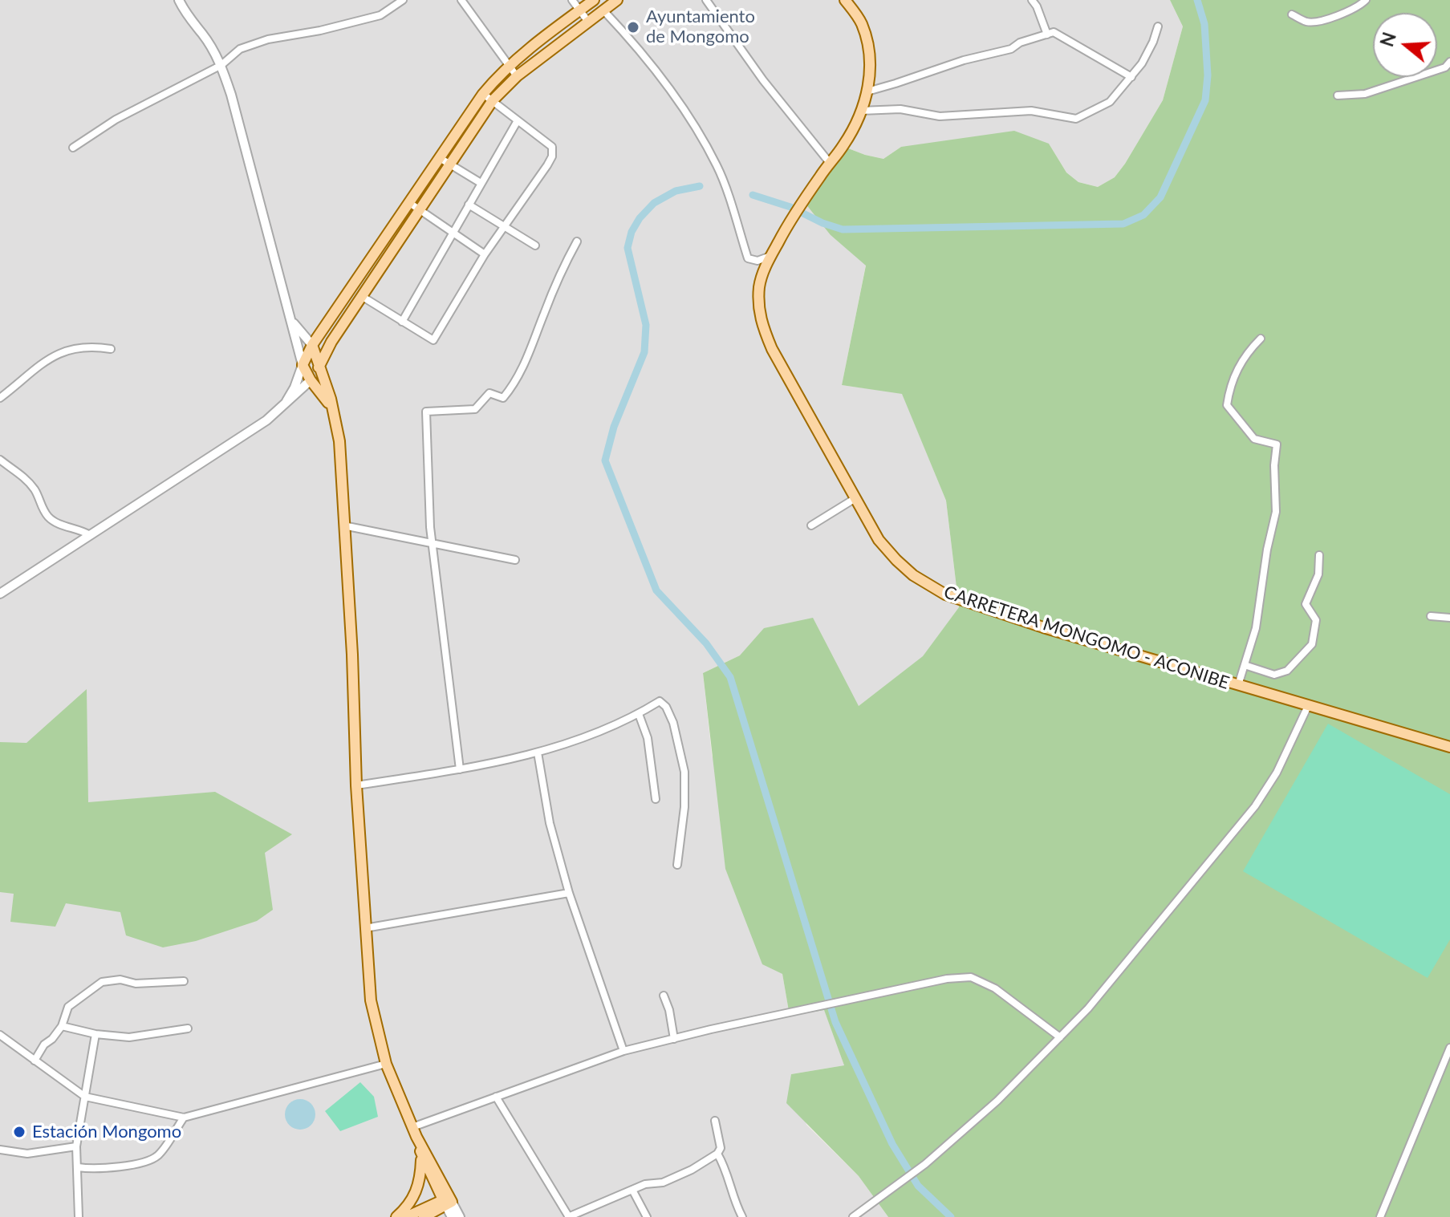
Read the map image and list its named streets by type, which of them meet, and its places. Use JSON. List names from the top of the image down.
{
  "streets": {
    "main road": ["CARRETERA MONGOMO - ACONIBE"]
  },
  "places": ["Ayuntamiento de Mongomo", "Estación Mongomo"],
  "north": "left"
}
